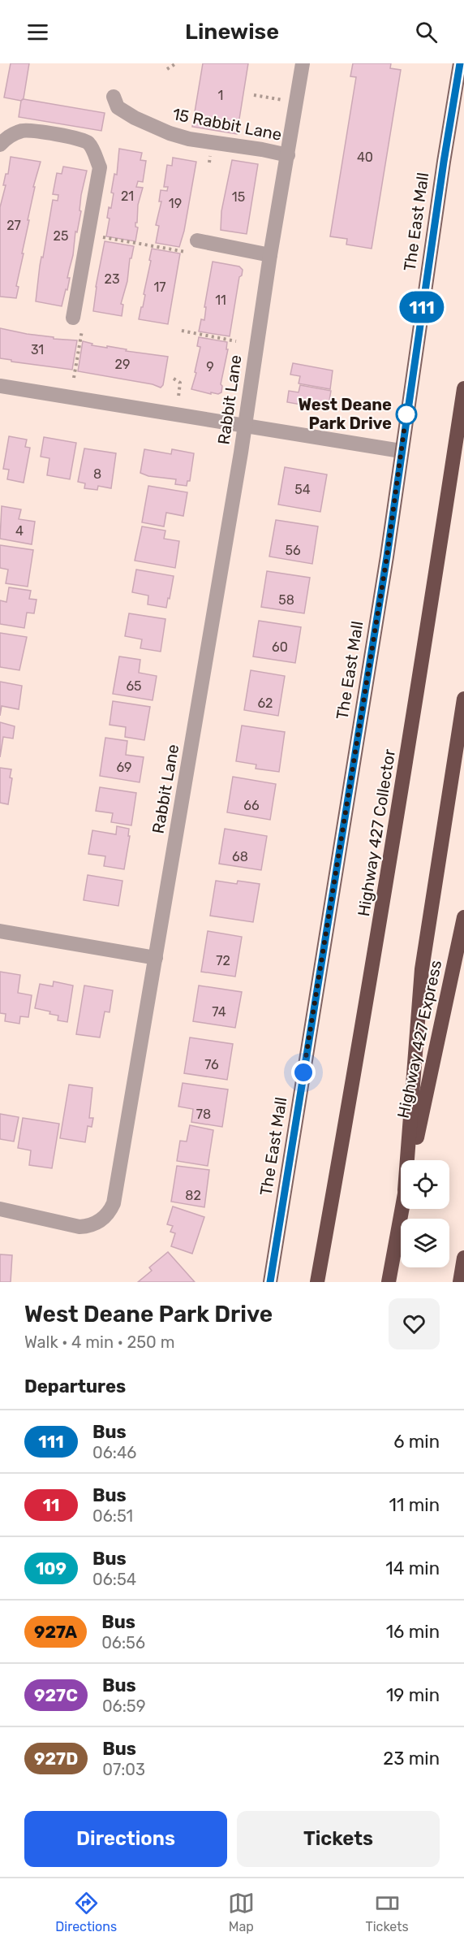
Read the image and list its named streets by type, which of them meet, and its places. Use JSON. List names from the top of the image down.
{
  "streets": {
    "highway": ["Highway 427 Collector", "Highway 427 Express"],
    "main road": ["The East Mall"],
    "street": ["15 Rabbit Lane", "Rabbit Lane"]
  },
  "crossings": [
    ["15 Rabbit Lane", "Rabbit Lane"]
  ],
  "places": ["West Deane Park Drive"],
  "lines": ["bus line 111"],
  "house_numbers": [
    "1",
    "40",
    "21",
    "15",
    "19",
    "27",
    "25",
    "23",
    "17",
    "11",
    "31",
    "29",
    "9",
    "8",
    "54",
    "4",
    "56",
    "58",
    "60",
    "65",
    "62",
    "69",
    "66",
    "68",
    "72",
    "74",
    "76",
    "78",
    "82"
  ],
  "page": {
    "header": "Linewise",
    "on_map": "111",
    "heading": [
      ["West Deane Park Drive", "Walk · 4 min · 250 m"],
      "Departures"
    ],
    "list": [
      {
        "mark": "111",
        "name": "Bus",
        "note": "06:46",
        "value": "6 min"
      },
      {
        "mark": "11",
        "name": "Bus",
        "note": "06:51",
        "value": "11 min"
      },
      {
        "mark": "109",
        "name": "Bus",
        "note": "06:54",
        "value": "14 min"
      },
      {
        "mark": "927A",
        "name": "Bus",
        "note": "06:56",
        "value": "16 min"
      },
      {
        "mark": "927C",
        "name": "Bus",
        "note": "06:59",
        "value": "19 min"
      },
      {
        "mark": "927D",
        "name": "Bus",
        "note": "07:03",
        "value": "23 min"
      }
    ],
    "buttons": ["Directions", "Tickets"],
    "tabs": ["Directions", "Map", "Tickets"]
  }
}
